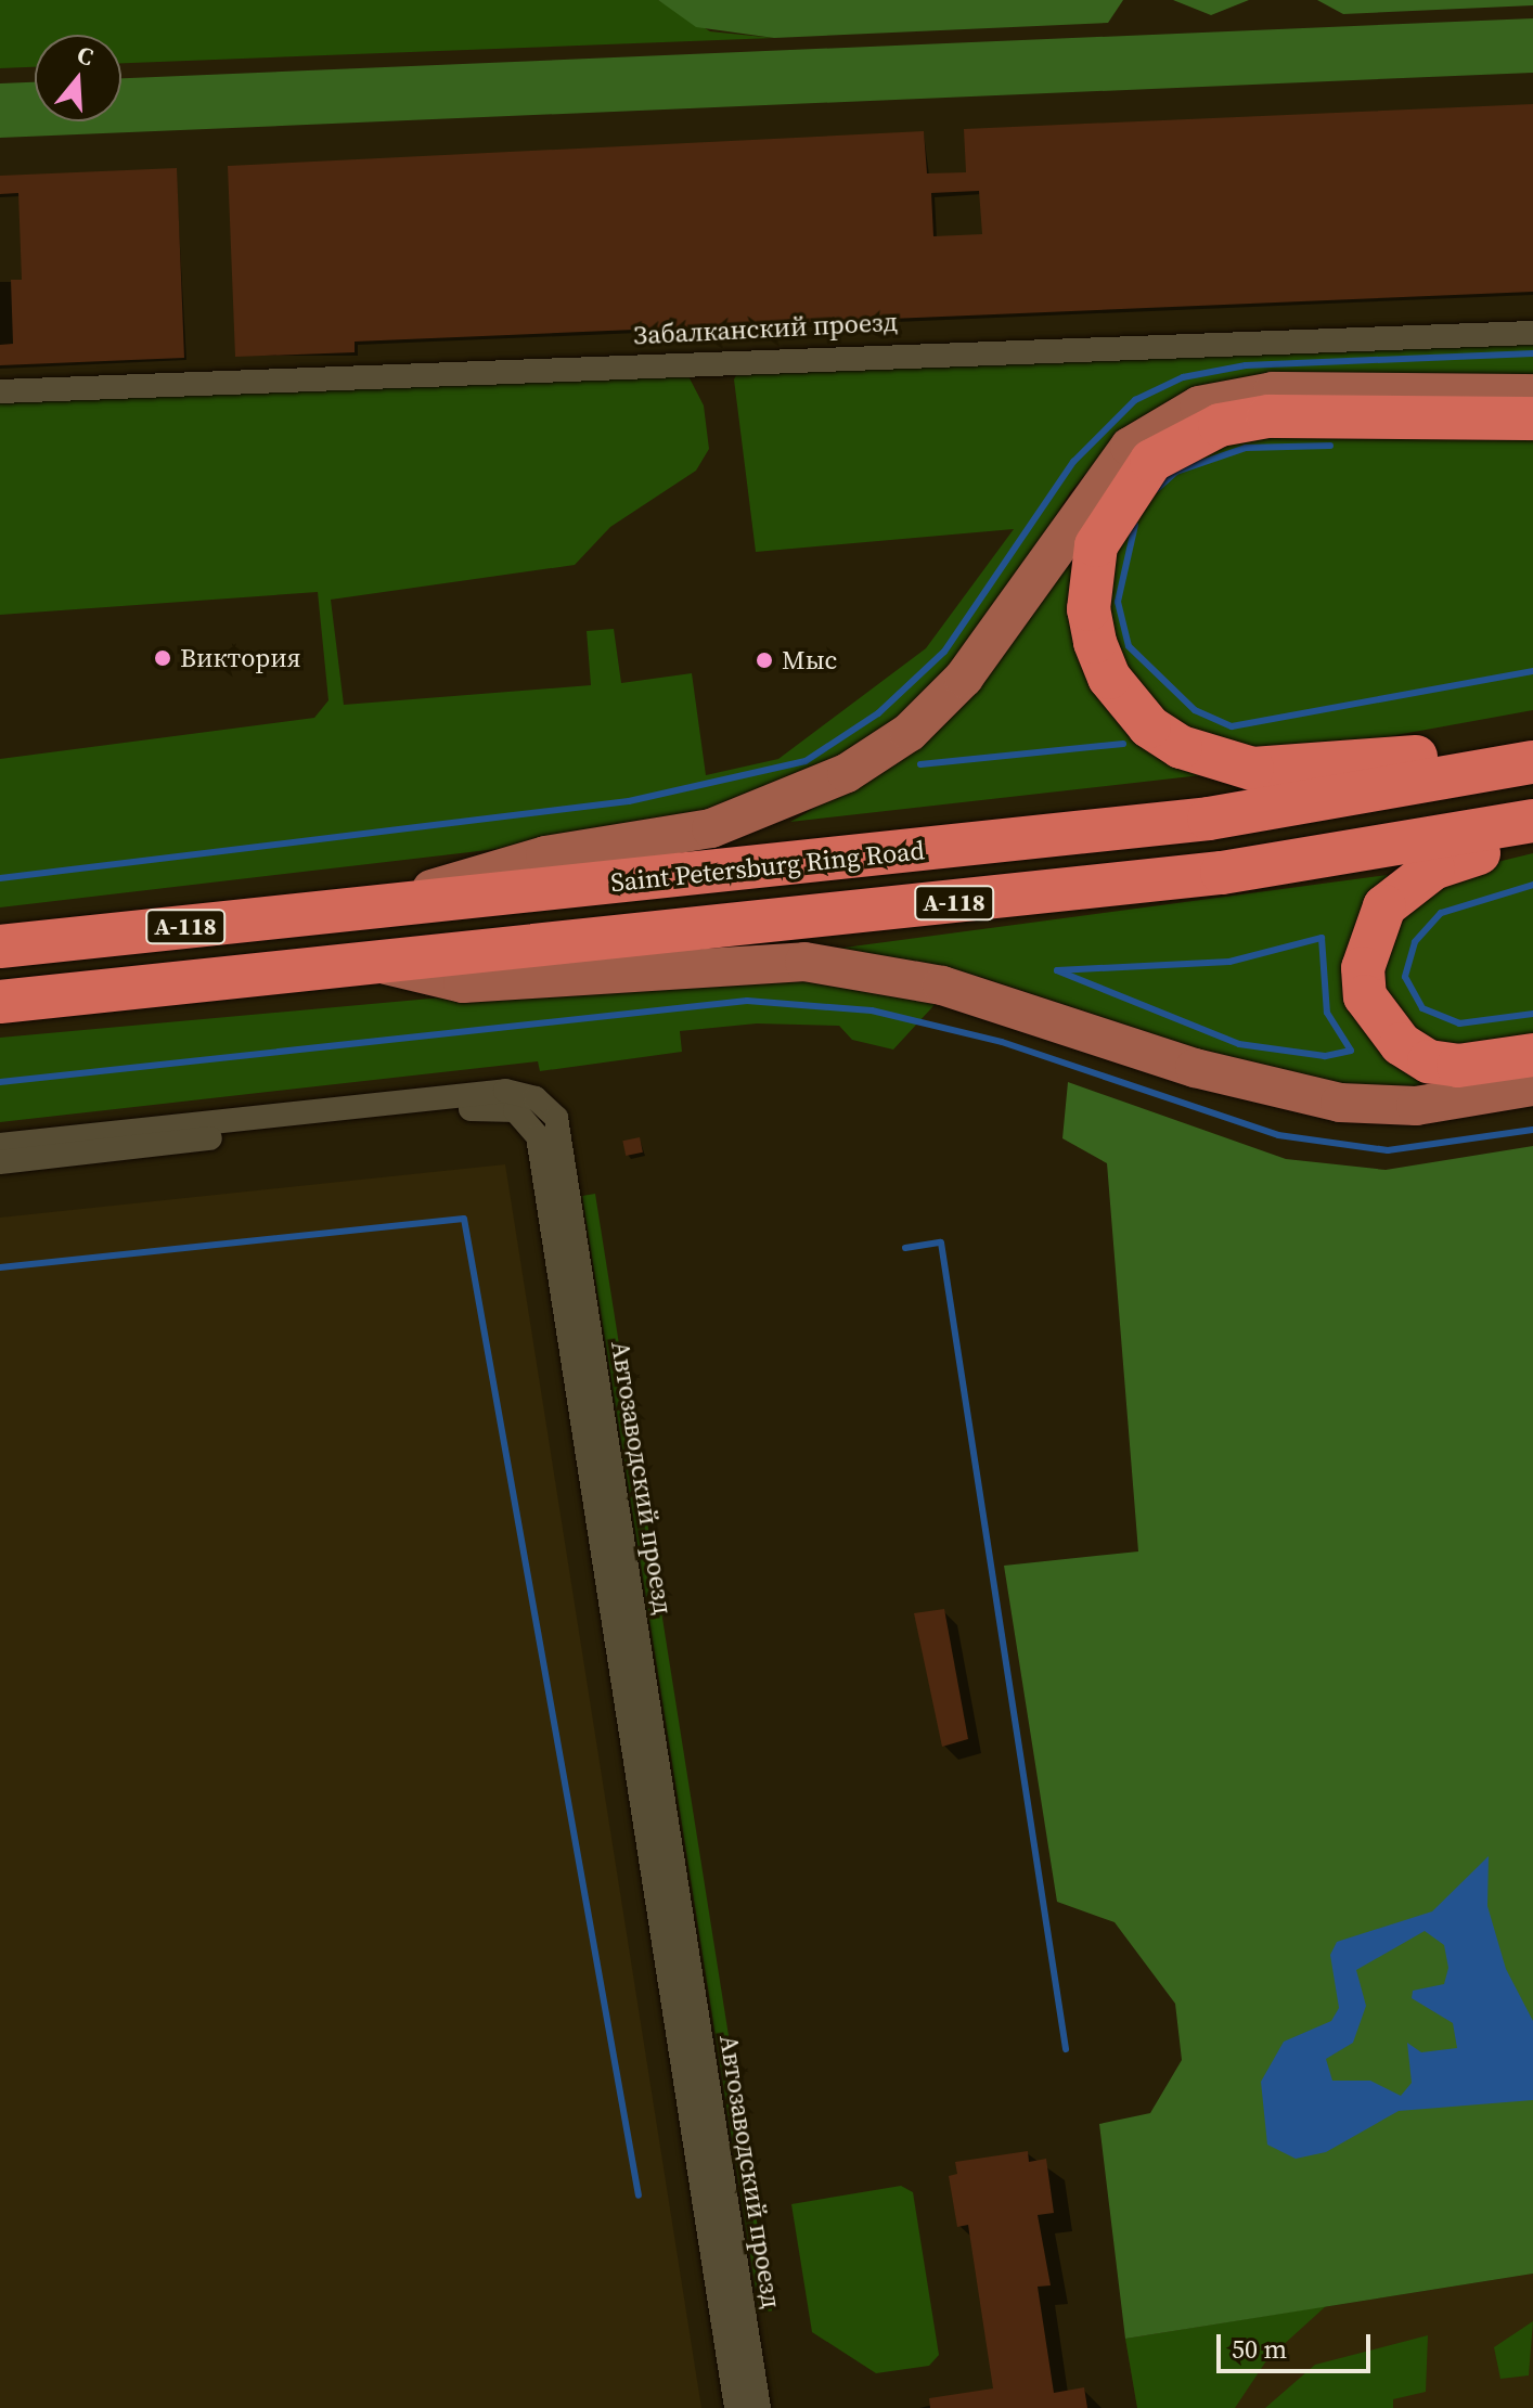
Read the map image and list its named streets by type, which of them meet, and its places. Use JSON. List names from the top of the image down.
{
  "streets": {
    "highway": ["Saint Petersburg Ring Road", "А-118"],
    "street": ["Забалканский проезд", "Автозаводский проезд"]
  },
  "places": ["Виктория", "Мыс"],
  "scale_bar": "50 m",
  "north": "top"
}
